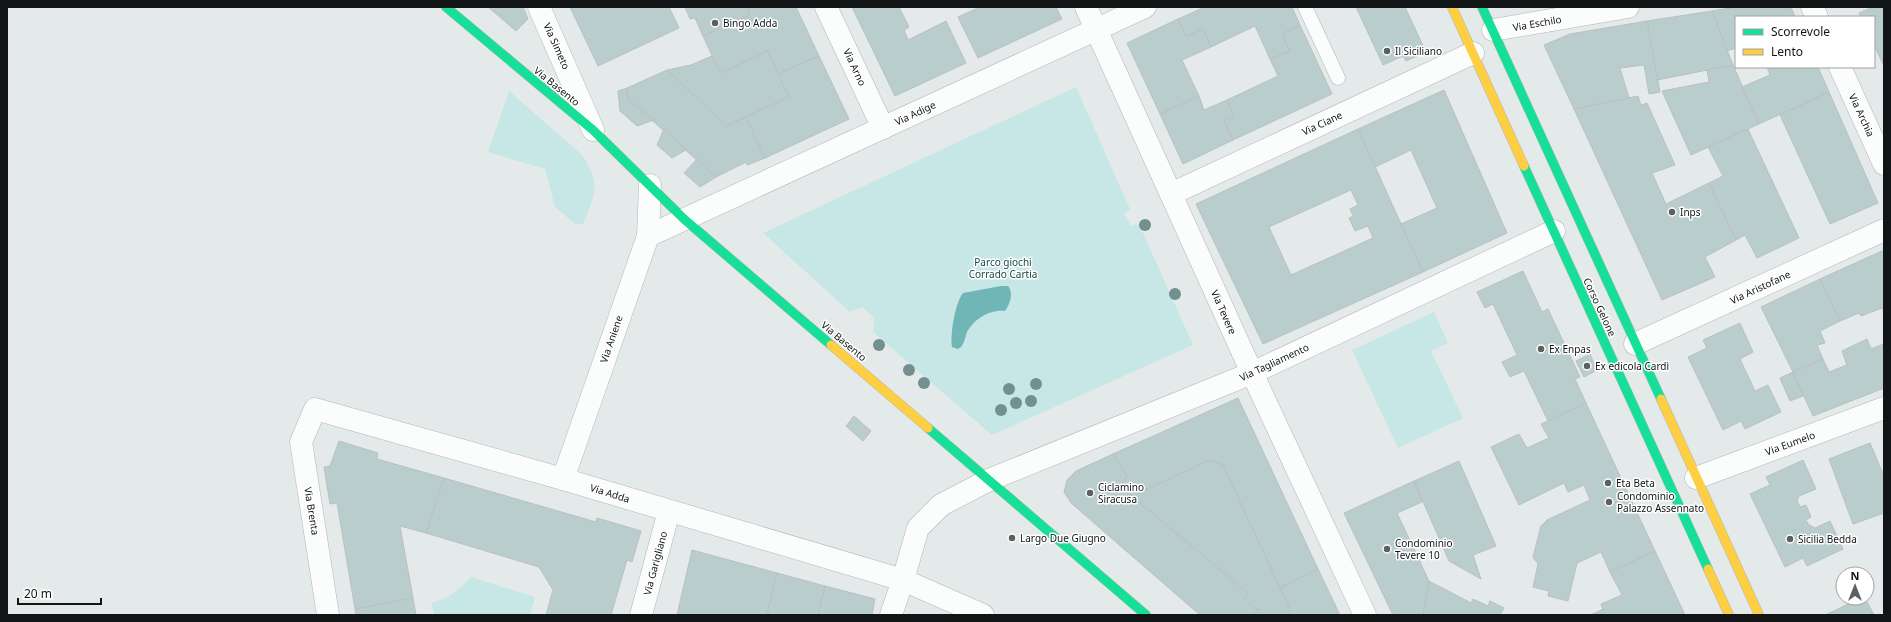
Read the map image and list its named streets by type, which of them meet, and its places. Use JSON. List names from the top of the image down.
{
  "streets": {
    "main road": ["Via Basento", "Corso Gelone"],
    "street": [
      "Via Eschilo",
      "Via Simeto",
      "Via Arno",
      "Via Adige",
      "Via Archia",
      "Via Ciane",
      "Via Aristofane",
      "Via Tevere",
      "Via Aniene",
      "Via Tagliamento",
      "Via Eumelo",
      "Via Adda",
      "Via Brenta",
      "Via Garigliano"
    ]
  },
  "crossings": [
    ["Via Eschilo", "Corso Gelone"],
    ["Via Simeto", "Via Basento"],
    ["Via Arno", "Via Adige"],
    ["Via Basento", "Via Adige"],
    ["Via Basento", "Via Aniene"],
    ["Via Basento", "Via Tagliamento"],
    ["Via Adige", "Via Tevere"],
    ["Via Ciane", "Corso Gelone"],
    ["Via Ciane", "Via Tevere"],
    ["Via Aristofane", "Corso Gelone"],
    ["Corso Gelone", "Via Tagliamento"],
    ["Corso Gelone", "Via Eumelo"],
    ["Via Tevere", "Via Tagliamento"],
    ["Via Aniene", "Via Adda"],
    ["Via Tagliamento", "Via Adda"],
    ["Via Adda", "Via Brenta"],
    ["Via Adda", "Via Garigliano"]
  ],
  "parks": ["Parco giochi Corrado Cartia"],
  "places": [
    "Bingo Adda",
    "Il Siciliano",
    "Inps",
    "Ex Enpas",
    "Ex edicola Cardì",
    "Eta Beta",
    "Ciclamino Siracusa",
    "Condominio Palazzo Assennato",
    "Largo Due Giugno",
    "Sicilia Bedda",
    "Condominio Tevere 10"
  ],
  "legend": ["Scorrevole", "Lento"],
  "scale_bar": "20 m",
  "north": "top"
}
